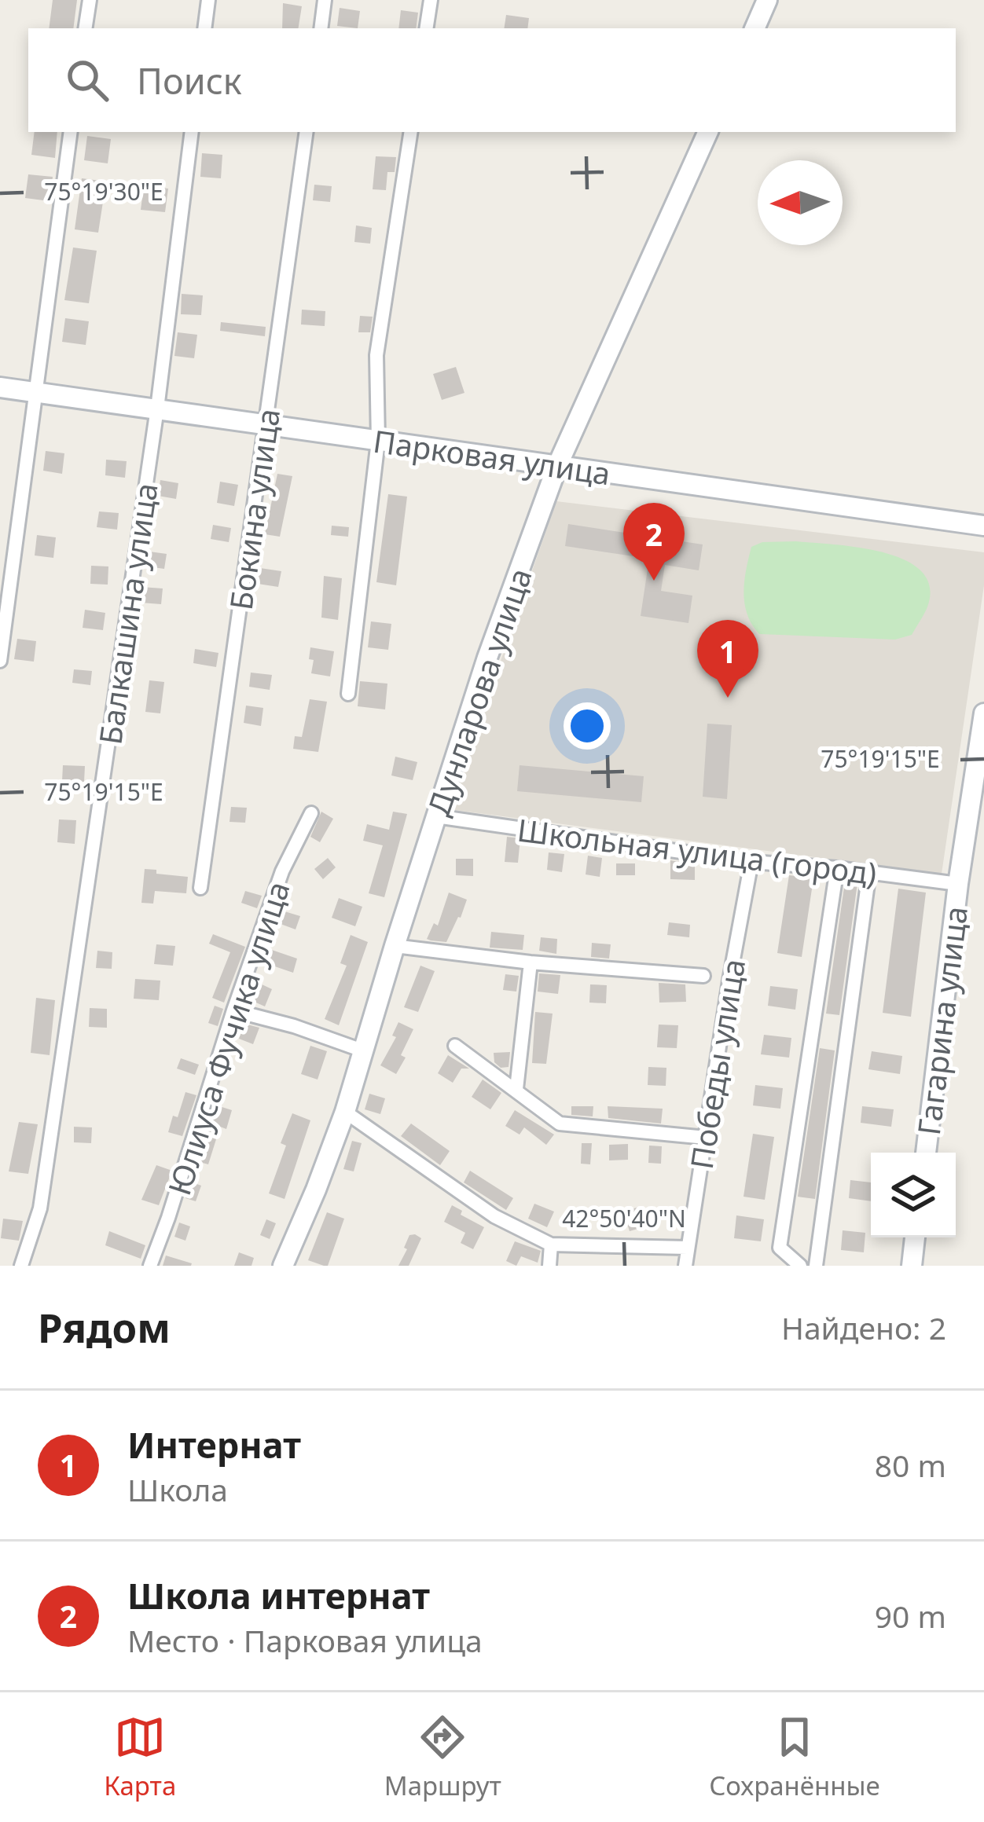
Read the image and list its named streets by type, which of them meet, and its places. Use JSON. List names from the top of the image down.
{
  "streets": {
    "street": [
      "Парковая улица",
      "Бокина улица",
      "Балкашина улица",
      "Дунларова улица",
      "Школьная улица (город)",
      "Гагарина улица",
      "Юлиуса Фучика улица",
      "Победы улица"
    ]
  },
  "crossings": [
    ["Парковая улица", "Бокина улица"],
    ["Парковая улица", "Балкашина улица"],
    ["Парковая улица", "Дунларова улица"],
    ["Дунларова улица", "Школьная улица (город)"],
    ["Школьная улица (город)", "Гагарина улица"],
    ["Школьная улица (город)", "Победы улица"]
  ],
  "north": "left",
  "page": {
    "search": "Поиск",
    "pins": ["2", "1"],
    "heading": ["Рядом", "Найдено: 2"],
    "list": [
      {
        "mark": "1",
        "name": "Интернат",
        "note": "Школа",
        "value": "80 m"
      },
      {
        "mark": "2",
        "name": "Школа интернат",
        "note": "Место · Парковая улица",
        "value": "90 m"
      }
    ],
    "nav": ["Карта", "Маршрут", "Сохранённые"]
  },
  "coordinates": ["75°19'30\"E", "75°19'15\"E", "42°50'40\"N"]
}
